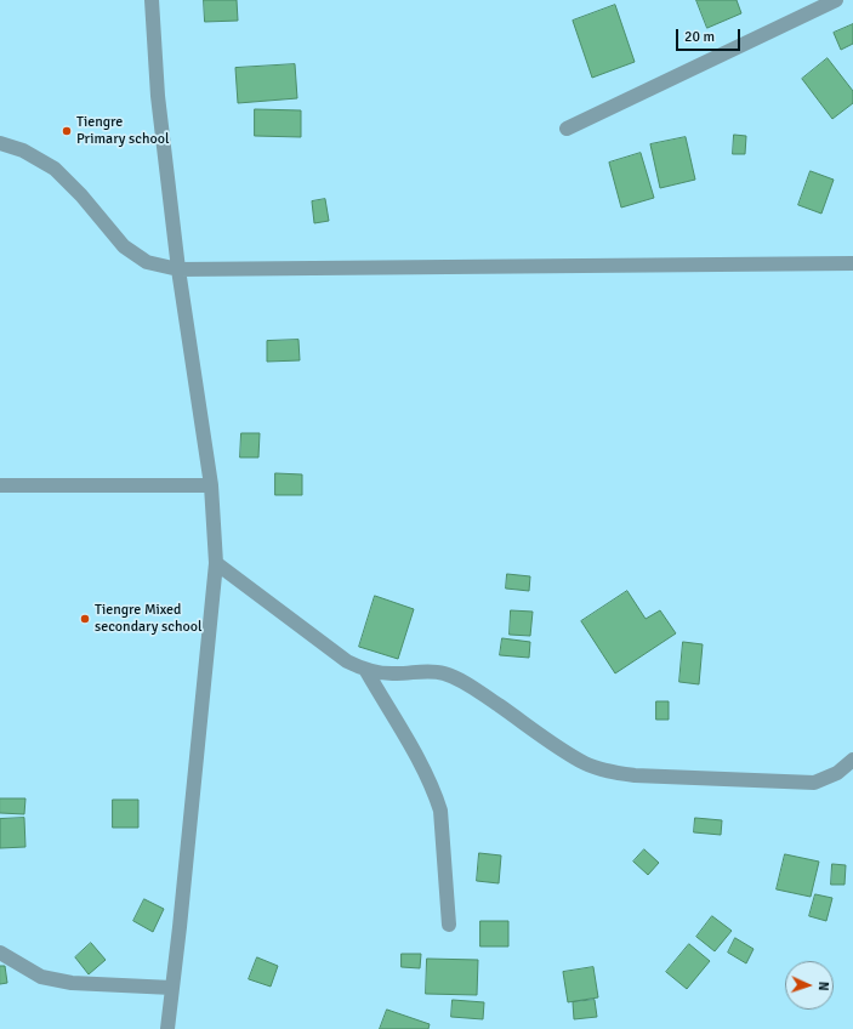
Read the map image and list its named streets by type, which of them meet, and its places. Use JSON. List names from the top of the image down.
{
  "places": ["Tiengre Primary school", "Tiengre Mixed secondary school"],
  "scale_bar": "20 m",
  "north": "right"
}
